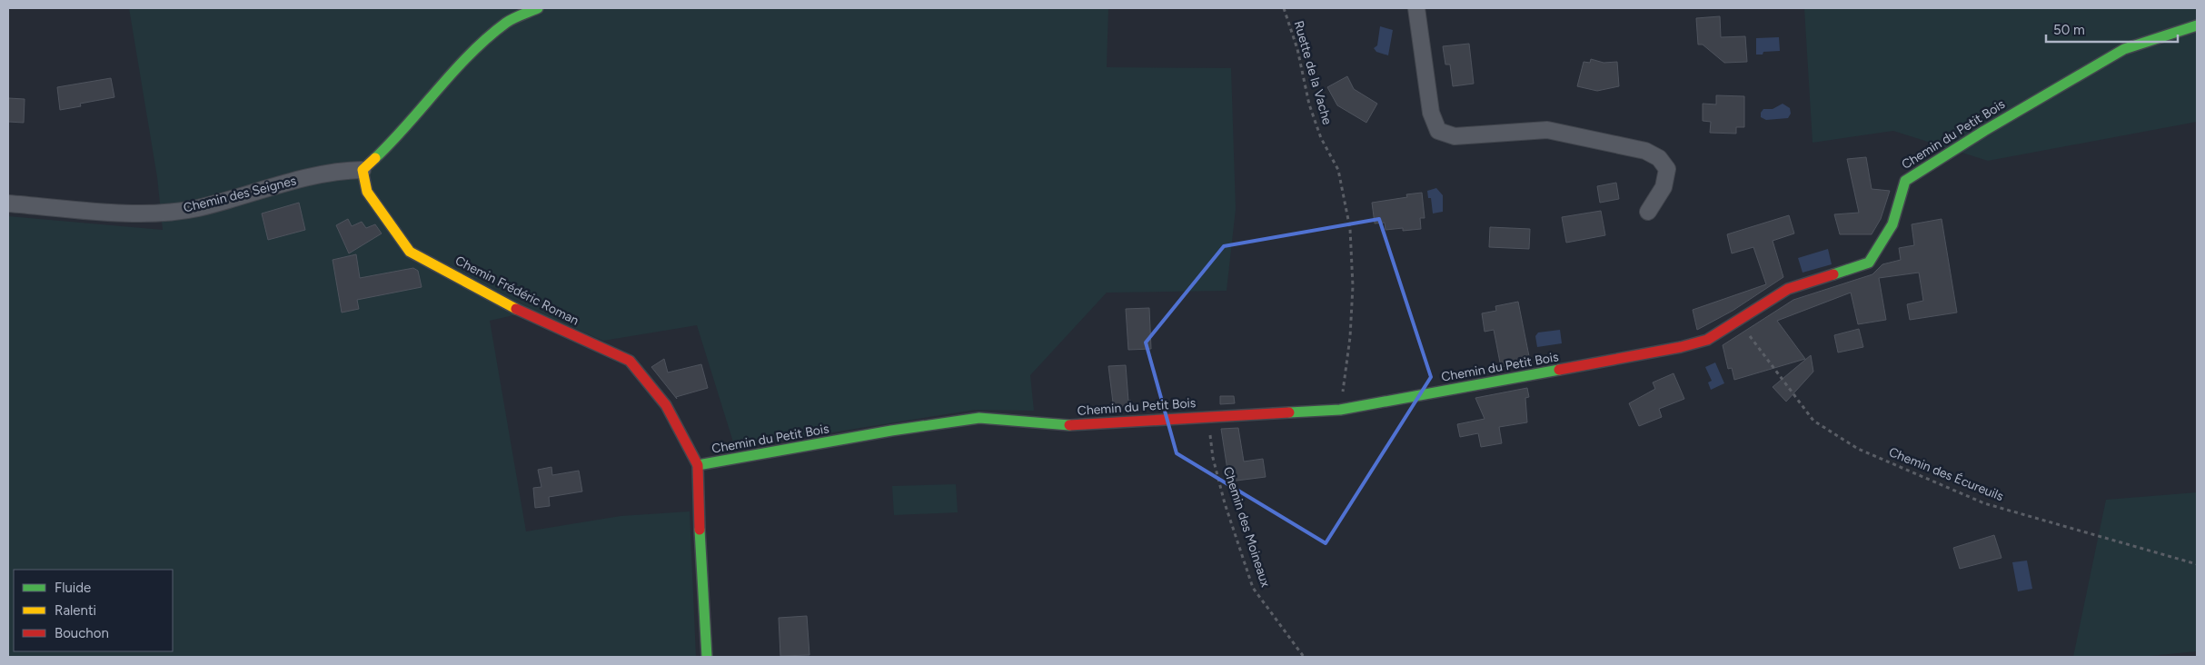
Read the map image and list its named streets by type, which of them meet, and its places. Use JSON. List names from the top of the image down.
{
  "streets": {
    "street": ["Chemin du Petit Bois", "Chemin des Seignes", "Chemin Frédéric Roman"],
    "path": ["Ruette de la Vache", "Chemin des Écureuils", "Chemin des Moineaux"]
  },
  "crossings": [
    ["Ruette de la Vache", "Chemin du Petit Bois"],
    ["Chemin du Petit Bois", "Chemin Frédéric Roman"],
    ["Chemin du Petit Bois", "Chemin des Écureuils"],
    ["Chemin du Petit Bois", "Chemin des Moineaux"],
    ["Chemin des Seignes", "Chemin Frédéric Roman"]
  ],
  "legend": ["Fluide", "Ralenti", "Bouchon"],
  "scale_bar": "50 m"
}
